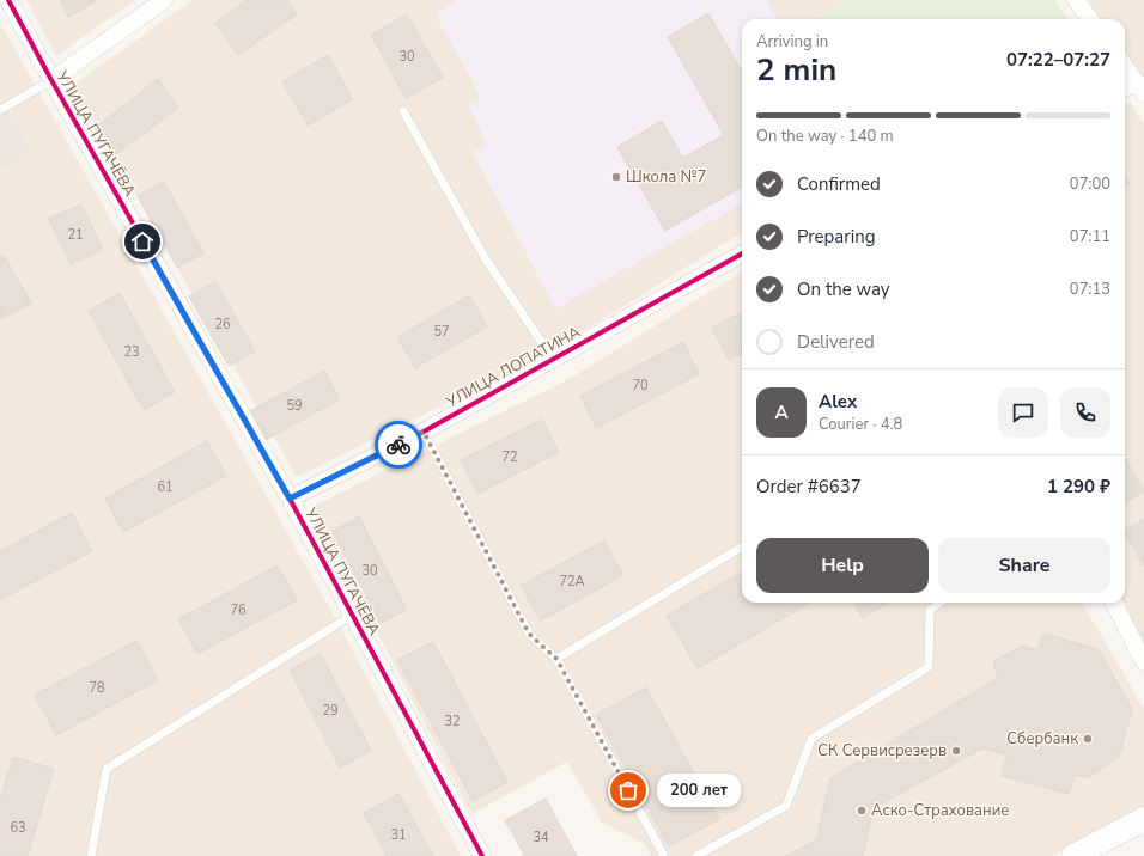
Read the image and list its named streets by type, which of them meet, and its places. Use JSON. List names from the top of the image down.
{
  "streets": {
    "street": ["УЛИЦА ПУГАЧЁВА", "УЛИЦА ЛОПАТИНА"]
  },
  "crossings": [
    ["УЛИЦА ПУГАЧЁВА", "УЛИЦА ЛОПАТИНА"]
  ],
  "places": [
    "Школа №7",
    "Сбербанк",
    "СК Сервисрезерв",
    "200 лет",
    "Аско-Страхование"
  ],
  "house_numbers": [
    "30",
    "21",
    "26",
    "57",
    "23",
    "70",
    "59",
    "72",
    "61",
    "30",
    "72А",
    "76",
    "78",
    "29",
    "32",
    "63",
    "31",
    "34"
  ],
  "page": {
    "heading": ["2 min", "Arriving in", "07:22–07:27"],
    "panel": [
      "Alex",
      "Courier · 4.8",
      "Order #6637",
      "1 290 ₽"
    ],
    "bar": "On the way · 140 m",
    "list": [
      ["Confirmed", "07:00"],
      ["Preparing", "07:11"],
      ["On the way", "07:13"],
      "Delivered"
    ],
    "round": "A",
    "buttons": ["Help", "Share"],
    "bubble": "200 лет"
  }
}
